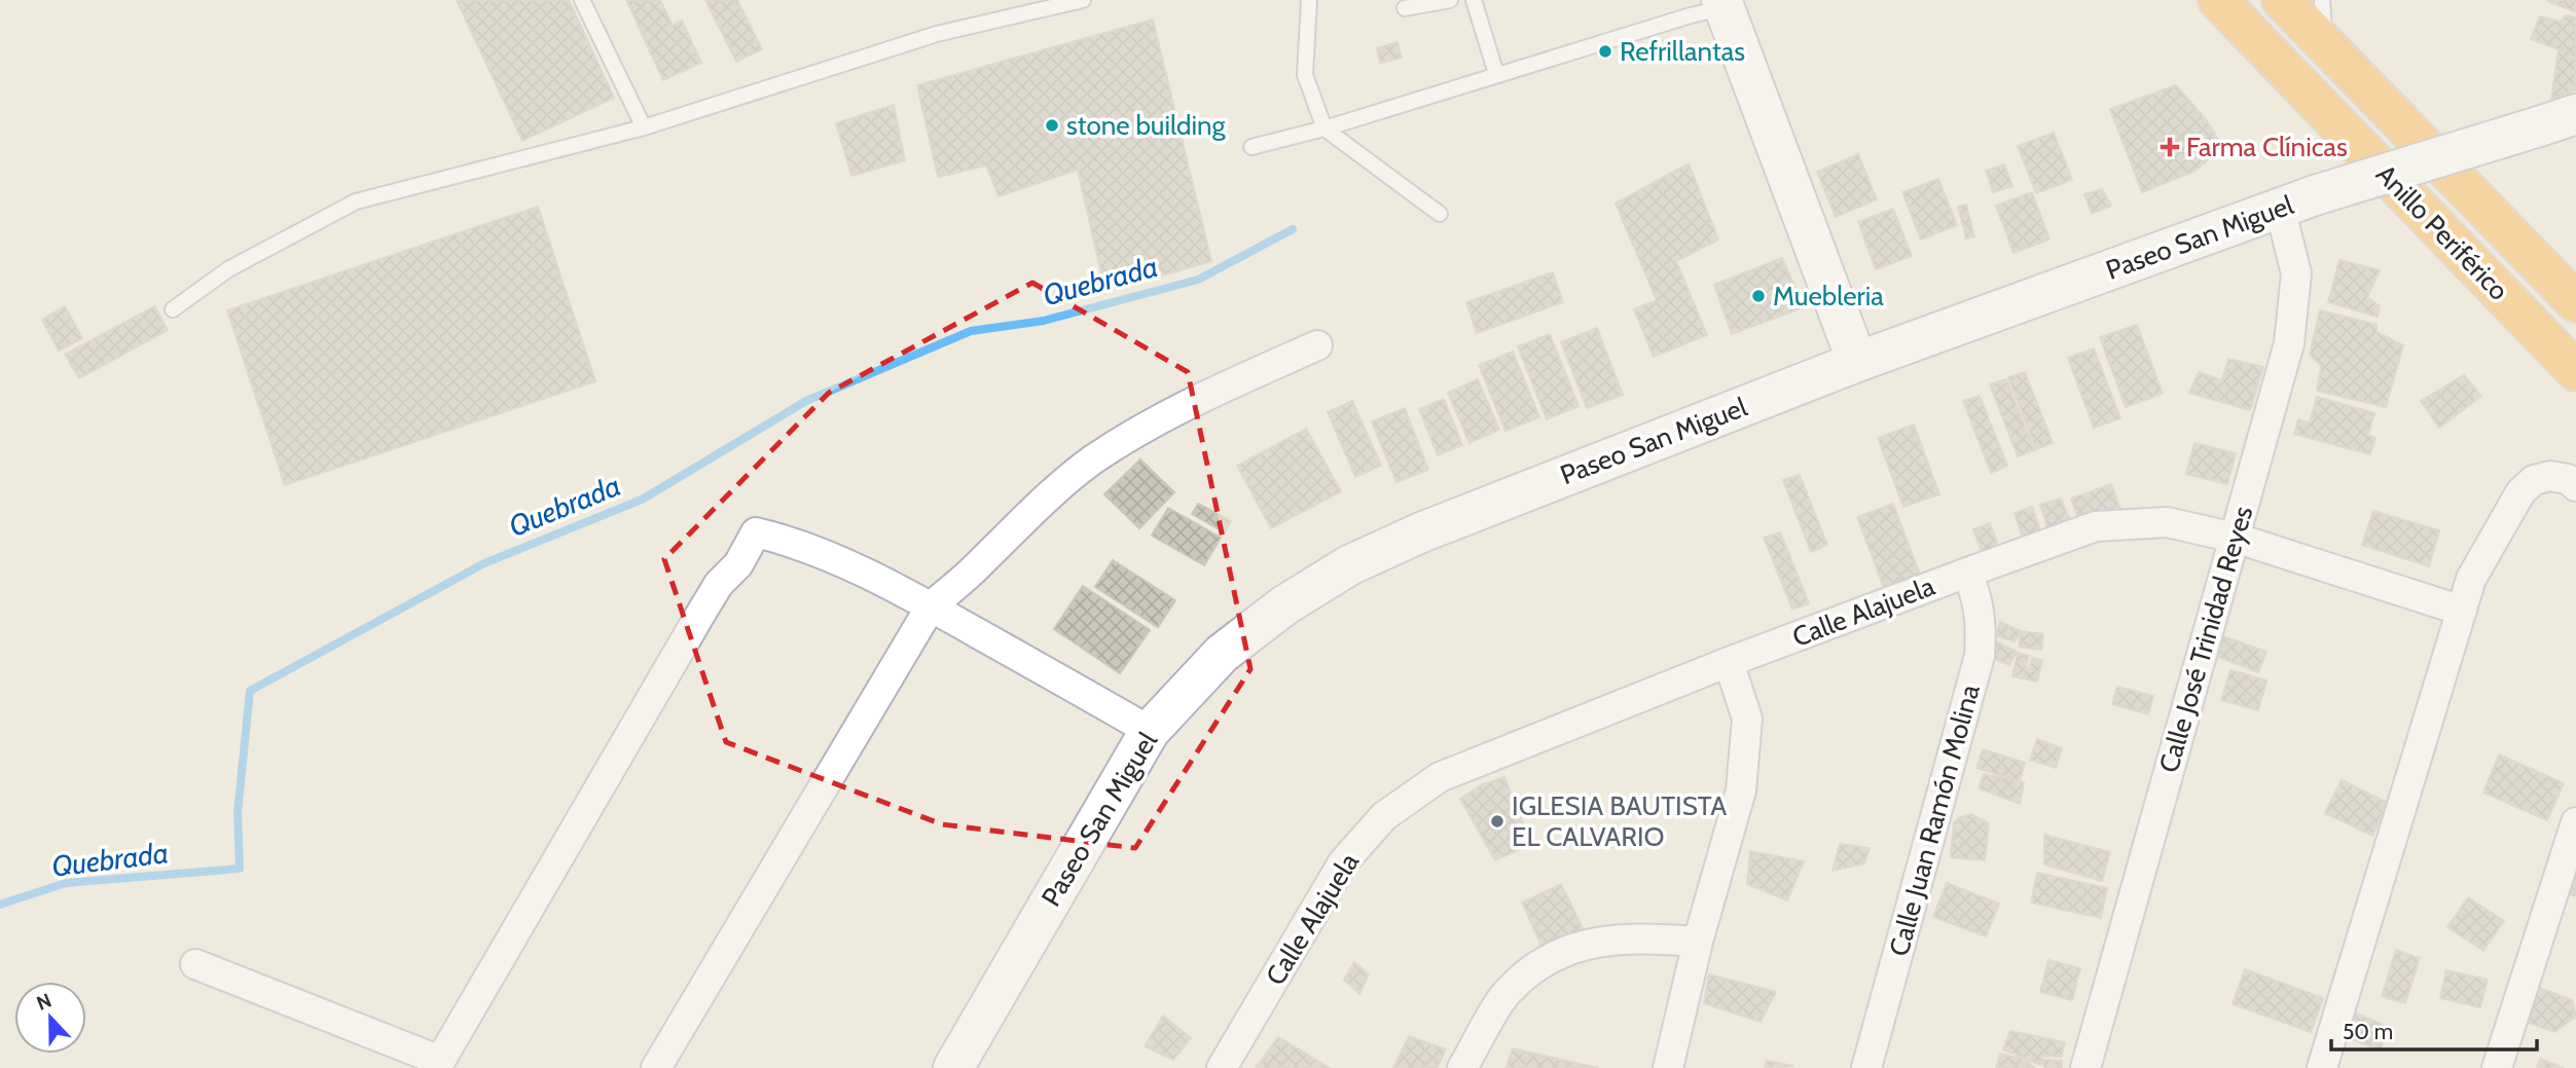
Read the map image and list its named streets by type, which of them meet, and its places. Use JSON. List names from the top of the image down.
{
  "streets": {
    "highway": ["Anillo Periférico"],
    "street": [
      "Paseo San Miguel",
      "Calle Alajuela",
      "Calle José Trinidad Reyes",
      "Calle Juan Ramón Molina"
    ]
  },
  "crossings": [
    ["Paseo San Miguel", "Calle José Trinidad Reyes"],
    ["Calle Alajuela", "Calle José Trinidad Reyes"],
    ["Calle Alajuela", "Calle Juan Ramón Molina"]
  ],
  "water": ["Quebrada"],
  "places": {
    "other": [
      "Refrillantas",
      "stone building",
      "Muebleria",
      "IGLESIA BAUTISTA EL CALVARIO"
    ],
    "health": ["Farma Clínicas"]
  },
  "scale_bar": "50 m",
  "north": "top"
}
